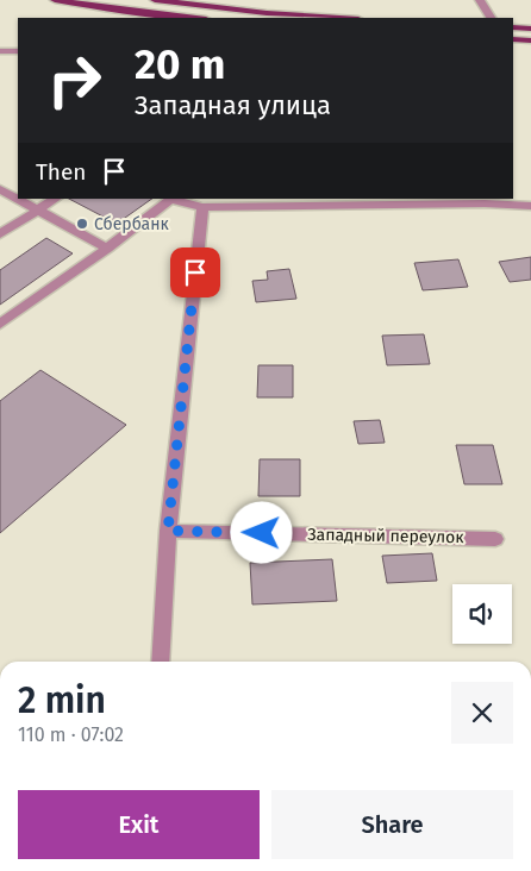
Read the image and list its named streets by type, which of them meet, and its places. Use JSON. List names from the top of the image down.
{
  "streets": {
    "street": ["Западный переулок"]
  },
  "places": ["Сбербанк"],
  "page": {
    "turn": ["20 m", "Западная улица"],
    "then": "Then",
    "heading": ["2 min", "110 m · 07:02"],
    "buttons": ["Exit", "Share"]
  }
}
